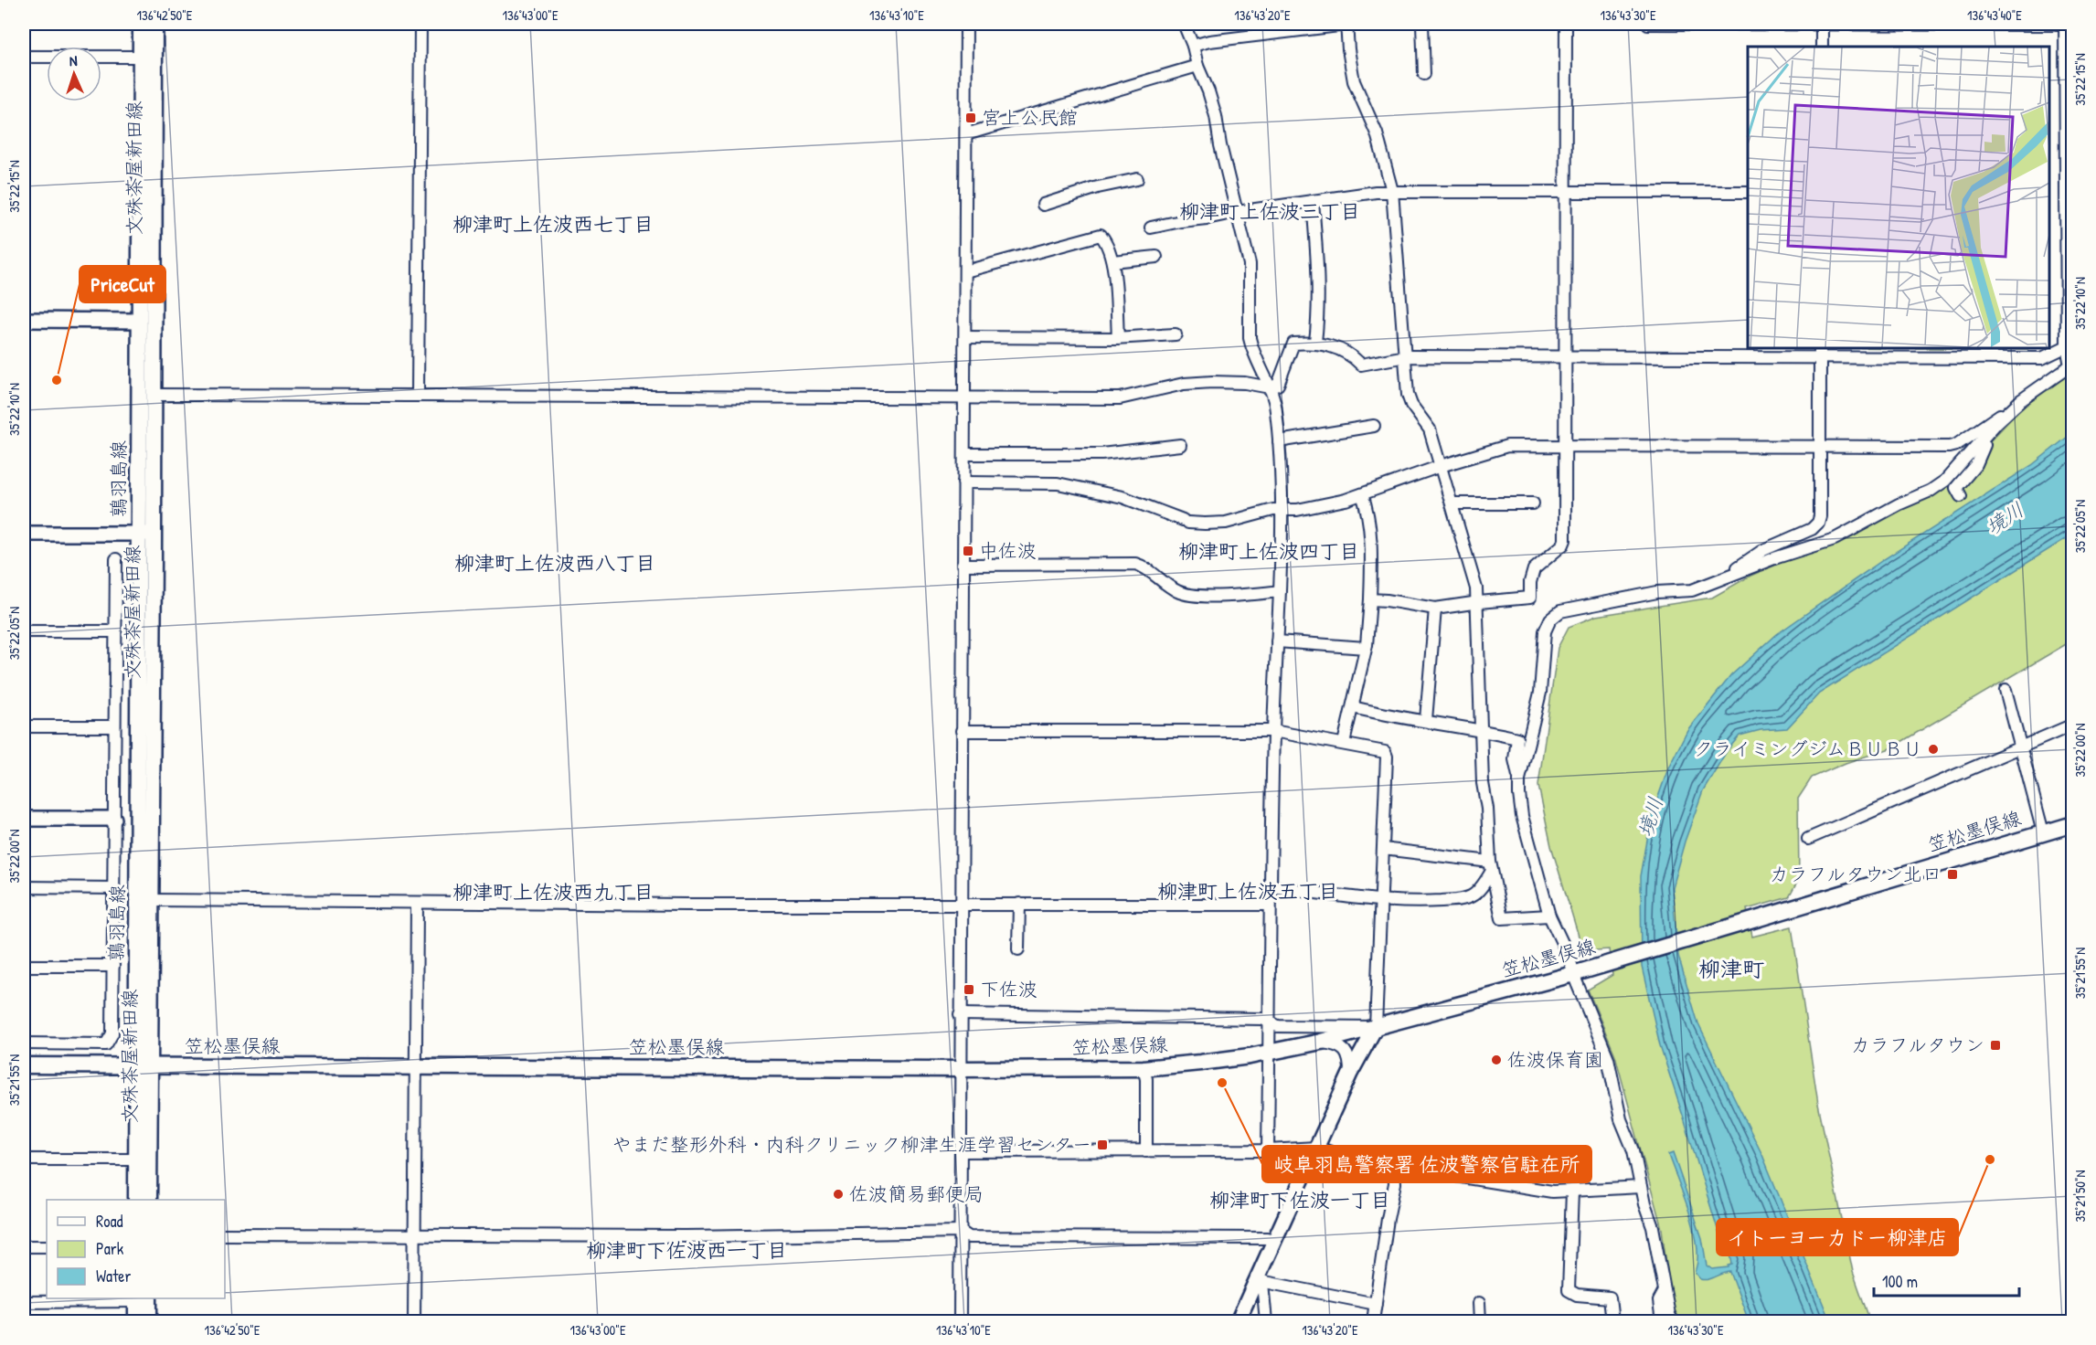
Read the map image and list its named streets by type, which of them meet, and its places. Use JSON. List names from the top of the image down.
{
  "streets": {
    "main road": ["文殊茶屋新田線", "鶉羽島線", "笠松墨俣線"]
  },
  "crossings": [
    ["文殊茶屋新田線", "鶉羽島線"],
    ["文殊茶屋新田線", "笠松墨俣線"],
    ["鶉羽島線", "笠松墨俣線"]
  ],
  "districts": [
    "柳津町上佐波三丁目",
    "柳津町上佐波西七丁目",
    "柳津町上佐波四丁目",
    "柳津町上佐波西八丁目",
    "柳津町上佐波五丁目",
    "柳津町上佐波西九丁目",
    "柳津町",
    "柳津町下佐波一丁目",
    "柳津町下佐波西一丁目"
  ],
  "water": ["境川"],
  "places": {
    "transit": [
      "宮上公民館",
      "中佐波",
      "カラフルタウン北口",
      "下佐波",
      "カラフルタウン",
      "やまだ整形外科・内科クリニック柳津生涯学習センター"
    ],
    "other": [
      "PriceCut",
      "クライミングジムＢＵＢＵ",
      "佐波保育園",
      "岐阜羽島警察署 佐波警察官駐在所",
      "イトーヨーカドー柳津店",
      "佐波簡易郵便局"
    ]
  },
  "legend": ["Road", "Park", "Water"],
  "scale_bar": "100 m",
  "north": "top",
  "coordinates": [
    "136°42'50\"E",
    "136°43'00\"E",
    "136°43'10\"E",
    "136°43'20\"E",
    "136°43'30\"E",
    "136°43'40\"E",
    "35°22'15\"N",
    "35°22'10\"N",
    "35°22'05\"N",
    "35°22'00\"N",
    "35°21'55\"N",
    "35°21'50\"N"
  ]
}
